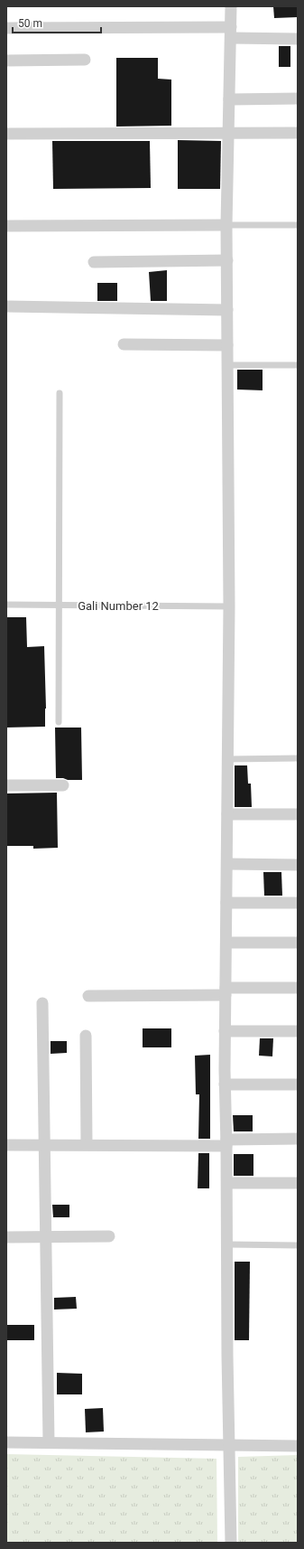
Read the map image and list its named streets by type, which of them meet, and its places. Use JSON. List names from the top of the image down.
{
  "streets": {
    "lane": ["Gali Number 12"]
  },
  "scale_bar": "50 m"
}
